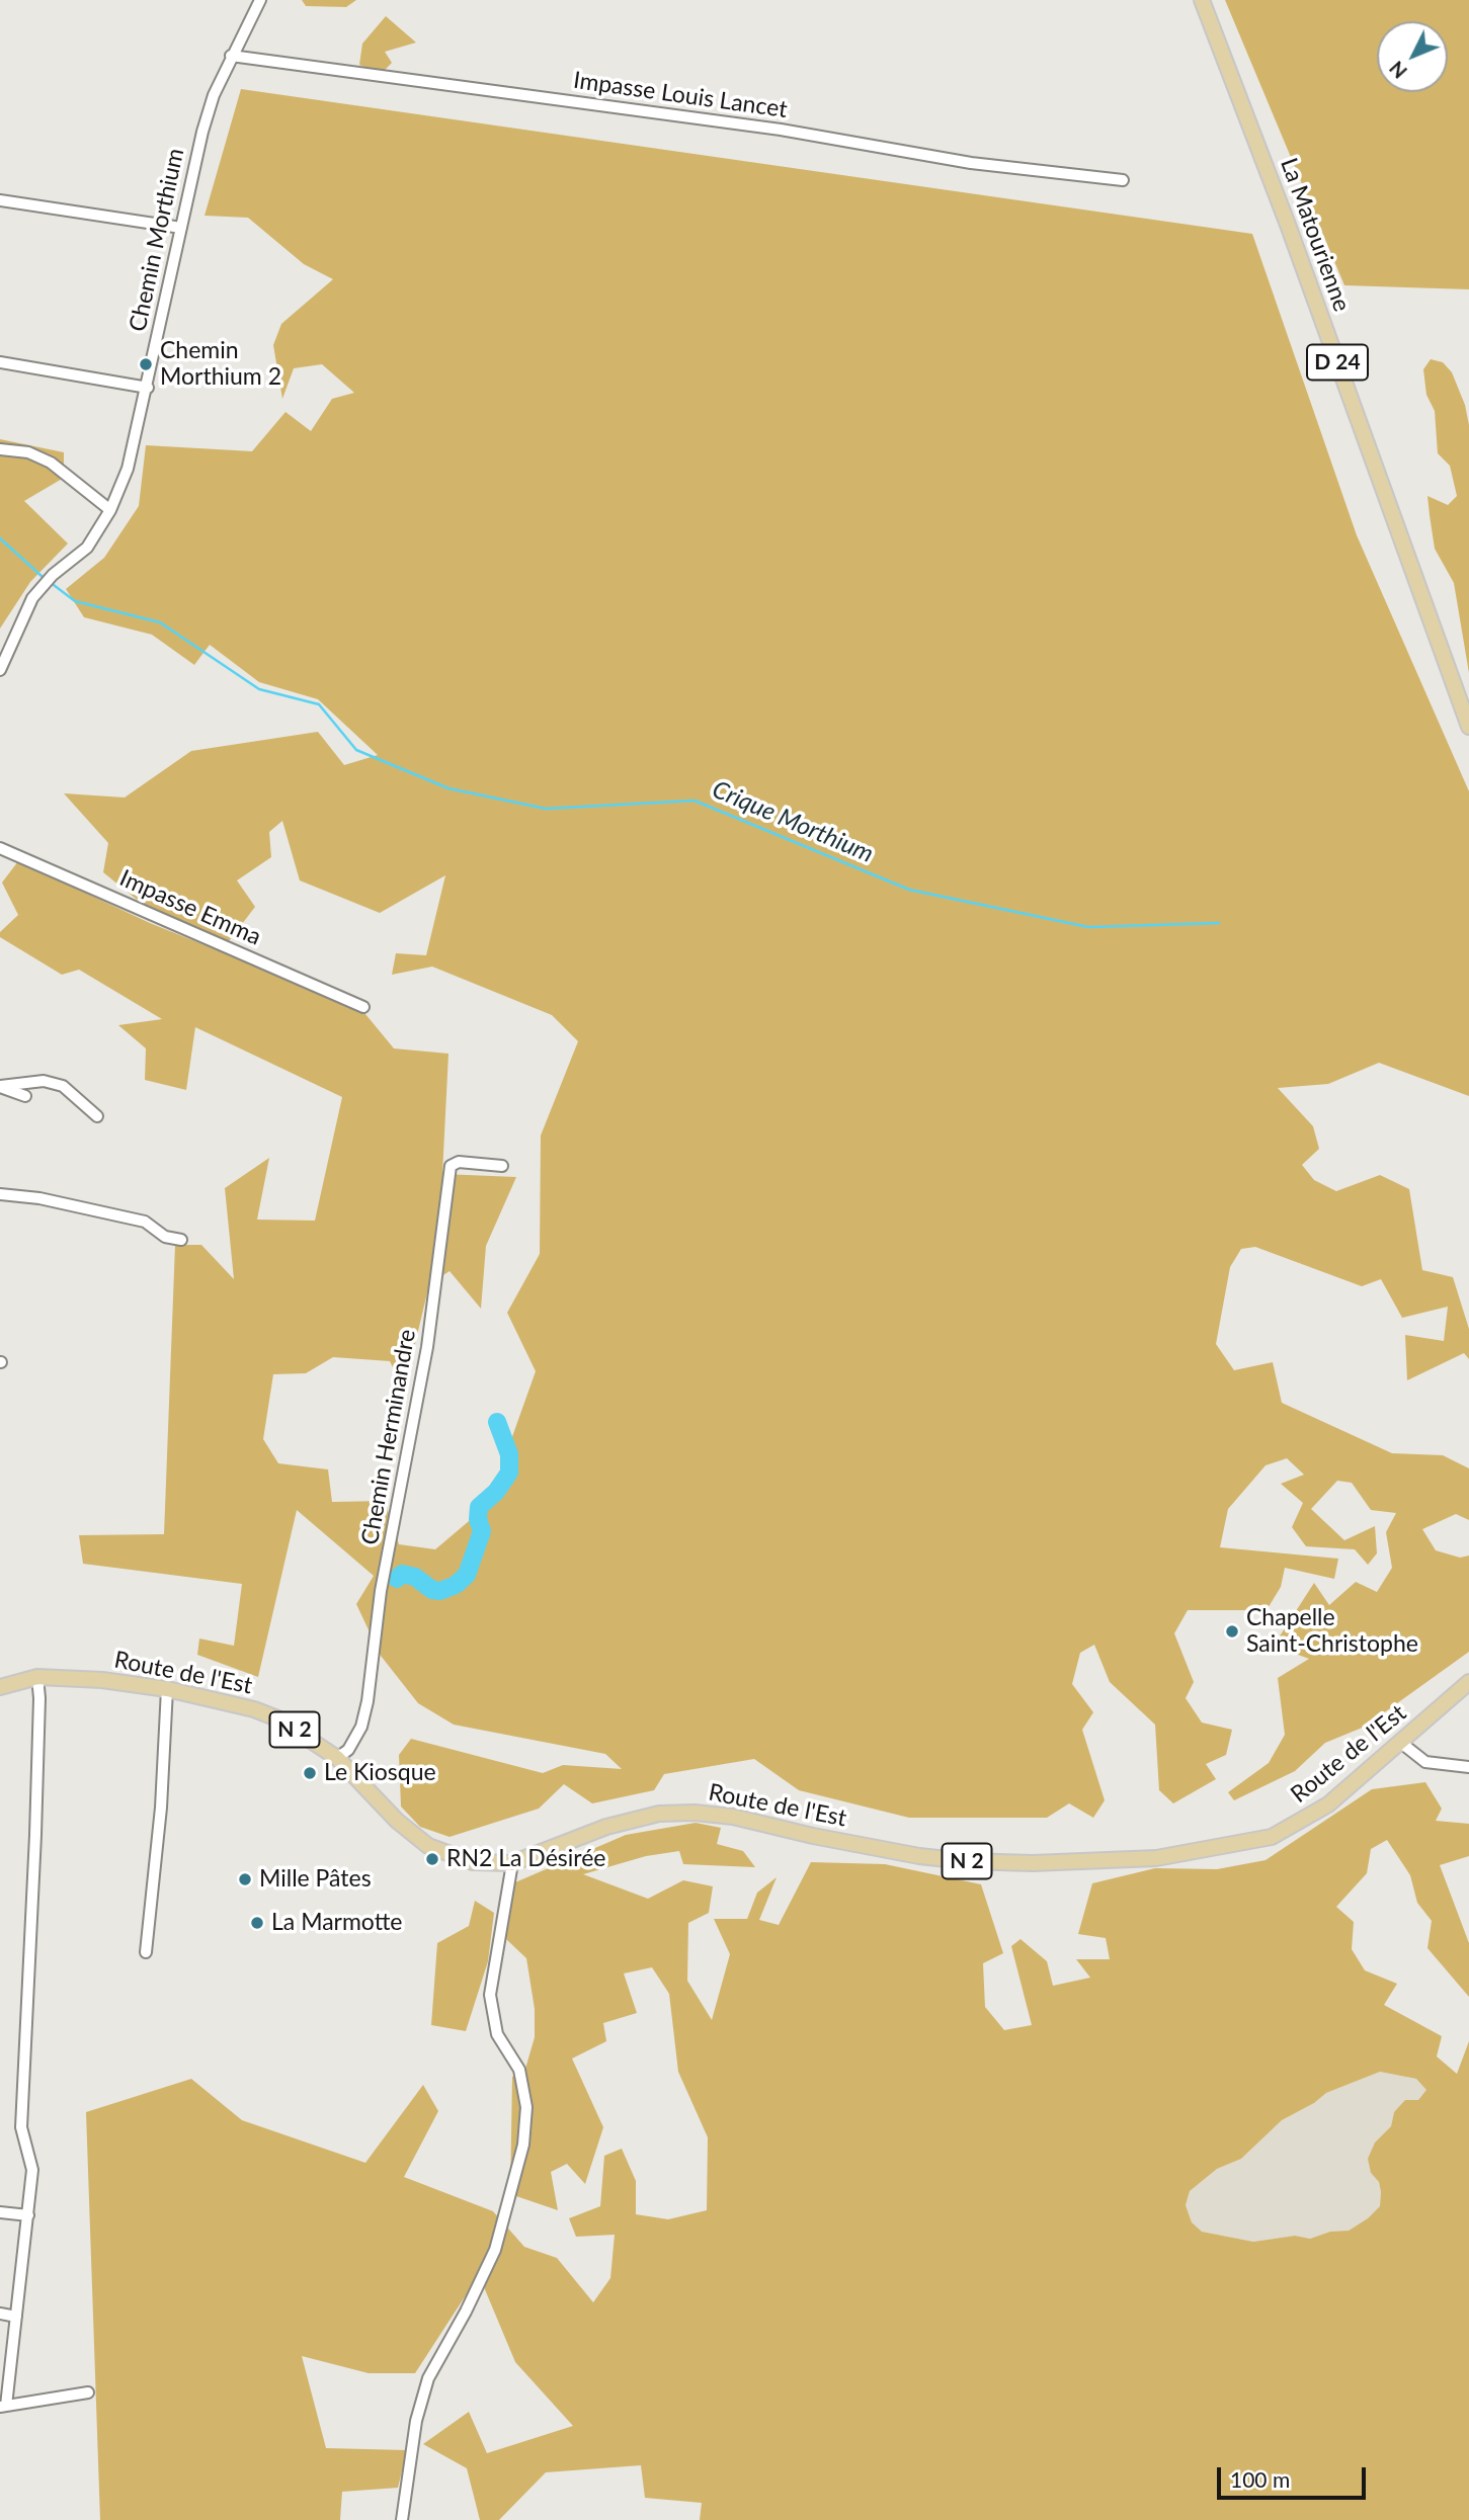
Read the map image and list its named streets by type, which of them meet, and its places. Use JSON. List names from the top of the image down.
{
  "streets": {
    "main road": [
      "La Matourienne",
      "D 24",
      "Route de l'Est",
      "N 2"
    ],
    "street": [
      "Impasse Louis Lancet",
      "Chemin Morthium",
      "Impasse Emma",
      "Chemin Herminandre"
    ]
  },
  "crossings": [
    ["Impasse Louis Lancet", "Chemin Morthium"],
    ["Chemin Herminandre", "Route de l'Est"]
  ],
  "water": ["Crique Morthium"],
  "places": [
    "Chemin Morthium 2",
    "Chapelle Saint-Christophe",
    "Le Kiosque",
    "RN2 La Désirée",
    "Mille Pâtes",
    "La Marmotte"
  ],
  "scale_bar": "100 m",
  "north": "bottom left"
}
